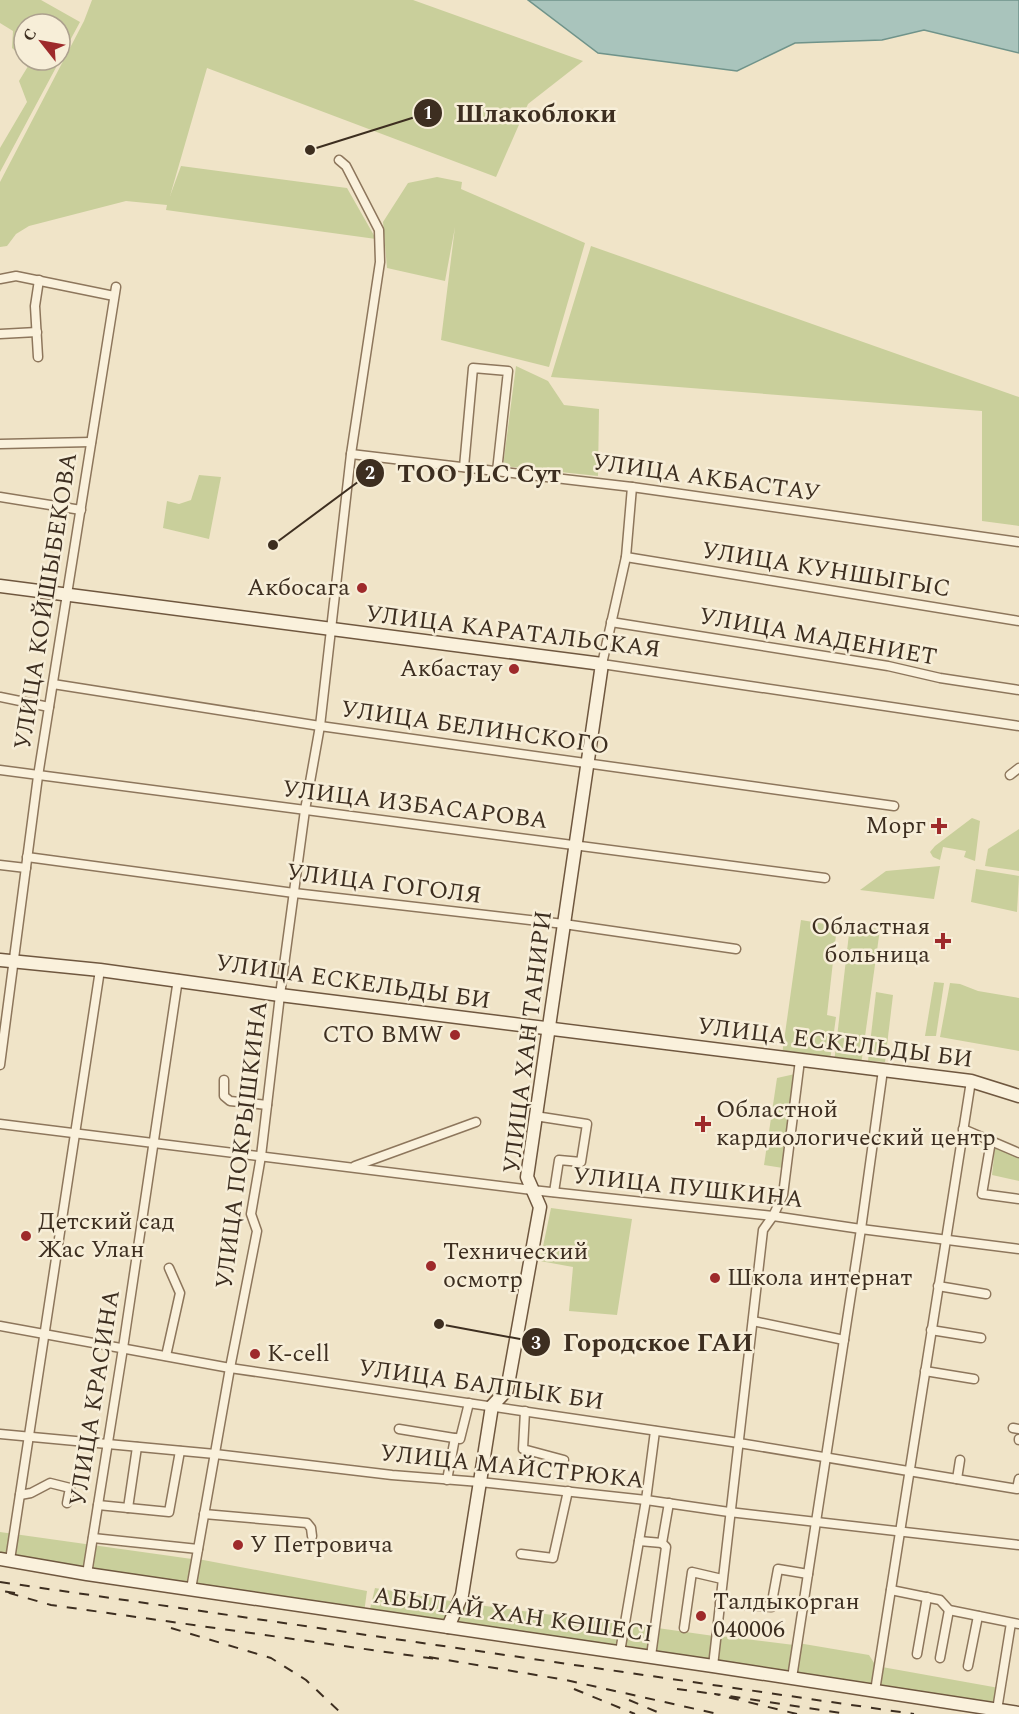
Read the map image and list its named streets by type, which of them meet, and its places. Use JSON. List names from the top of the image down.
{
  "streets": {
    "street": [
      "УЛИЦА АКБАСТАУ",
      "УЛИЦА КУНШЫГЫС",
      "УЛИЦА КОЙШЫБЕКОВА",
      "УЛИЦА КАРАТАЛЬСКАЯ",
      "УЛИЦА МАДЕНИЕТ",
      "УЛИЦА БЕЛИНСКОГО",
      "УЛИЦА ИЗБАСАРОВА",
      "УЛИЦА ГОГОЛЯ",
      "УЛИЦА ЕСКЕЛЬДЫ БИ",
      "УЛИЦА ХАН ТАНИРИ",
      "УЛИЦА ПОКРЫШКИНА",
      "УЛИЦА ПУШКИНА",
      "УЛИЦА БАЛПЫК БИ",
      "УЛИЦА КРАСИНА",
      "УЛИЦА МАЙСТРЮКА",
      "АБЫЛАЙ ХАН КӨШЕСІ"
    ]
  },
  "crossings": [
    ["УЛИЦА АКБАСТАУ", "УЛИЦА ХАН ТАНИРИ"],
    ["УЛИЦА АКБАСТАУ", "УЛИЦА ПОКРЫШКИНА"],
    ["УЛИЦА КУНШЫГЫС", "УЛИЦА ХАН ТАНИРИ"],
    ["УЛИЦА КОЙШЫБЕКОВА", "УЛИЦА КАРАТАЛЬСКАЯ"],
    ["УЛИЦА КОЙШЫБЕКОВА", "УЛИЦА БЕЛИНСКОГО"],
    ["УЛИЦА КОЙШЫБЕКОВА", "УЛИЦА ИЗБАСАРОВА"],
    ["УЛИЦА КОЙШЫБЕКОВА", "УЛИЦА ГОГОЛЯ"],
    ["УЛИЦА КОЙШЫБЕКОВА", "УЛИЦА ЕСКЕЛЬДЫ БИ"],
    ["УЛИЦА КАРАТАЛЬСКАЯ", "УЛИЦА ХАН ТАНИРИ"],
    ["УЛИЦА КАРАТАЛЬСКАЯ", "УЛИЦА ПОКРЫШКИНА"],
    ["УЛИЦА МАДЕНИЕТ", "УЛИЦА ХАН ТАНИРИ"],
    ["УЛИЦА БЕЛИНСКОГО", "УЛИЦА ХАН ТАНИРИ"],
    ["УЛИЦА БЕЛИНСКОГО", "УЛИЦА ПОКРЫШКИНА"],
    ["УЛИЦА ИЗБАСАРОВА", "УЛИЦА ХАН ТАНИРИ"],
    ["УЛИЦА ИЗБАСАРОВА", "УЛИЦА ПОКРЫШКИНА"],
    ["УЛИЦА ГОГОЛЯ", "УЛИЦА ХАН ТАНИРИ"],
    ["УЛИЦА ГОГОЛЯ", "УЛИЦА ПОКРЫШКИНА"],
    ["УЛИЦА ЕСКЕЛЬДЫ БИ", "УЛИЦА ХАН ТАНИРИ"],
    ["УЛИЦА ЕСКЕЛЬДЫ БИ", "УЛИЦА ПОКРЫШКИНА"],
    ["УЛИЦА ЕСКЕЛЬДЫ БИ", "УЛИЦА КРАСИНА"],
    ["УЛИЦА ХАН ТАНИРИ", "УЛИЦА ПУШКИНА"],
    ["УЛИЦА ХАН ТАНИРИ", "УЛИЦА БАЛПЫК БИ"],
    ["УЛИЦА ХАН ТАНИРИ", "УЛИЦА МАЙСТРЮКА"],
    ["УЛИЦА ХАН ТАНИРИ", "АБЫЛАЙ ХАН КӨШЕСІ"],
    ["УЛИЦА ПОКРЫШКИНА", "УЛИЦА ПУШКИНА"],
    ["УЛИЦА ПОКРЫШКИНА", "УЛИЦА БАЛПЫК БИ"],
    ["УЛИЦА ПОКРЫШКИНА", "УЛИЦА МАЙСТРЮКА"],
    ["УЛИЦА ПОКРЫШКИНА", "АБЫЛАЙ ХАН КӨШЕСІ"],
    ["УЛИЦА ПУШКИНА", "УЛИЦА КРАСИНА"],
    ["УЛИЦА БАЛПЫК БИ", "УЛИЦА КРАСИНА"],
    ["УЛИЦА КРАСИНА", "УЛИЦА МАЙСТРЮКА"],
    ["УЛИЦА КРАСИНА", "АБЫЛАЙ ХАН КӨШЕСІ"]
  ],
  "places": {
    "other": [
      "Шлакоблоки",
      "ТОО JLC Сут",
      "Акбосага",
      "Акбастау",
      "СТО BMW",
      "Детский сад Жас Улан",
      "Технический осмотр",
      "Школа интернат",
      "Городское ГАИ",
      "K-cell",
      "У Петровича",
      "Талдыкорган 040006"
    ],
    "health": ["Морг", "Областная больница", "Областной кардиологический центр"]
  },
  "north": "top left"
}
